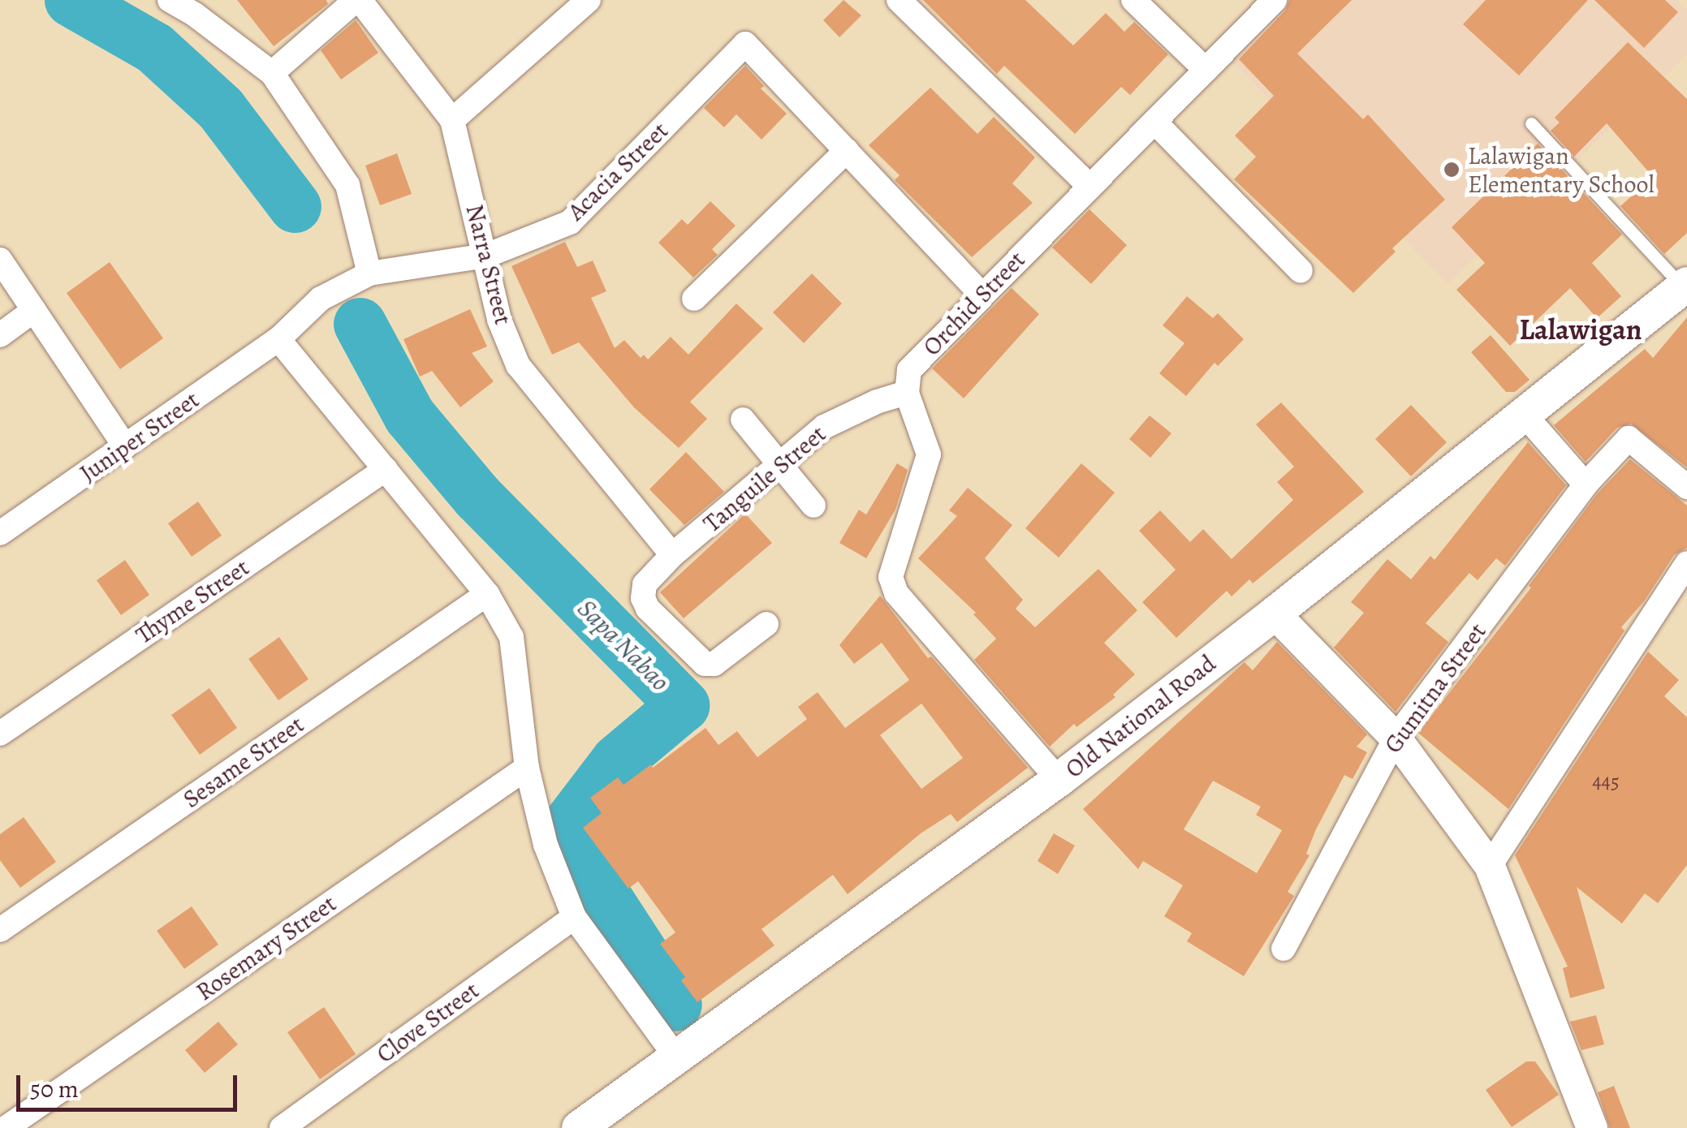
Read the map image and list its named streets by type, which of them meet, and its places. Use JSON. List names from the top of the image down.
{
  "streets": {
    "main road": ["Old National Road"],
    "street": [
      "Acacia Street",
      "Narra Street",
      "Orchid Street",
      "Juniper Street",
      "Tanguile Street",
      "Thyme Street",
      "Gumitna Street",
      "Sesame Street",
      "Rosemary Street",
      "Clove Street"
    ]
  },
  "crossings": [
    ["Acacia Street", "Narra Street"],
    ["Acacia Street", "Juniper Street"],
    ["Narra Street", "Tanguile Street"],
    ["Orchid Street", "Tanguile Street"]
  ],
  "districts": ["Lalawigan"],
  "water": ["Sapa Nabao"],
  "places": ["Lalawigan Elementary School"],
  "house_numbers": ["445"],
  "scale_bar": "50 m"
}
